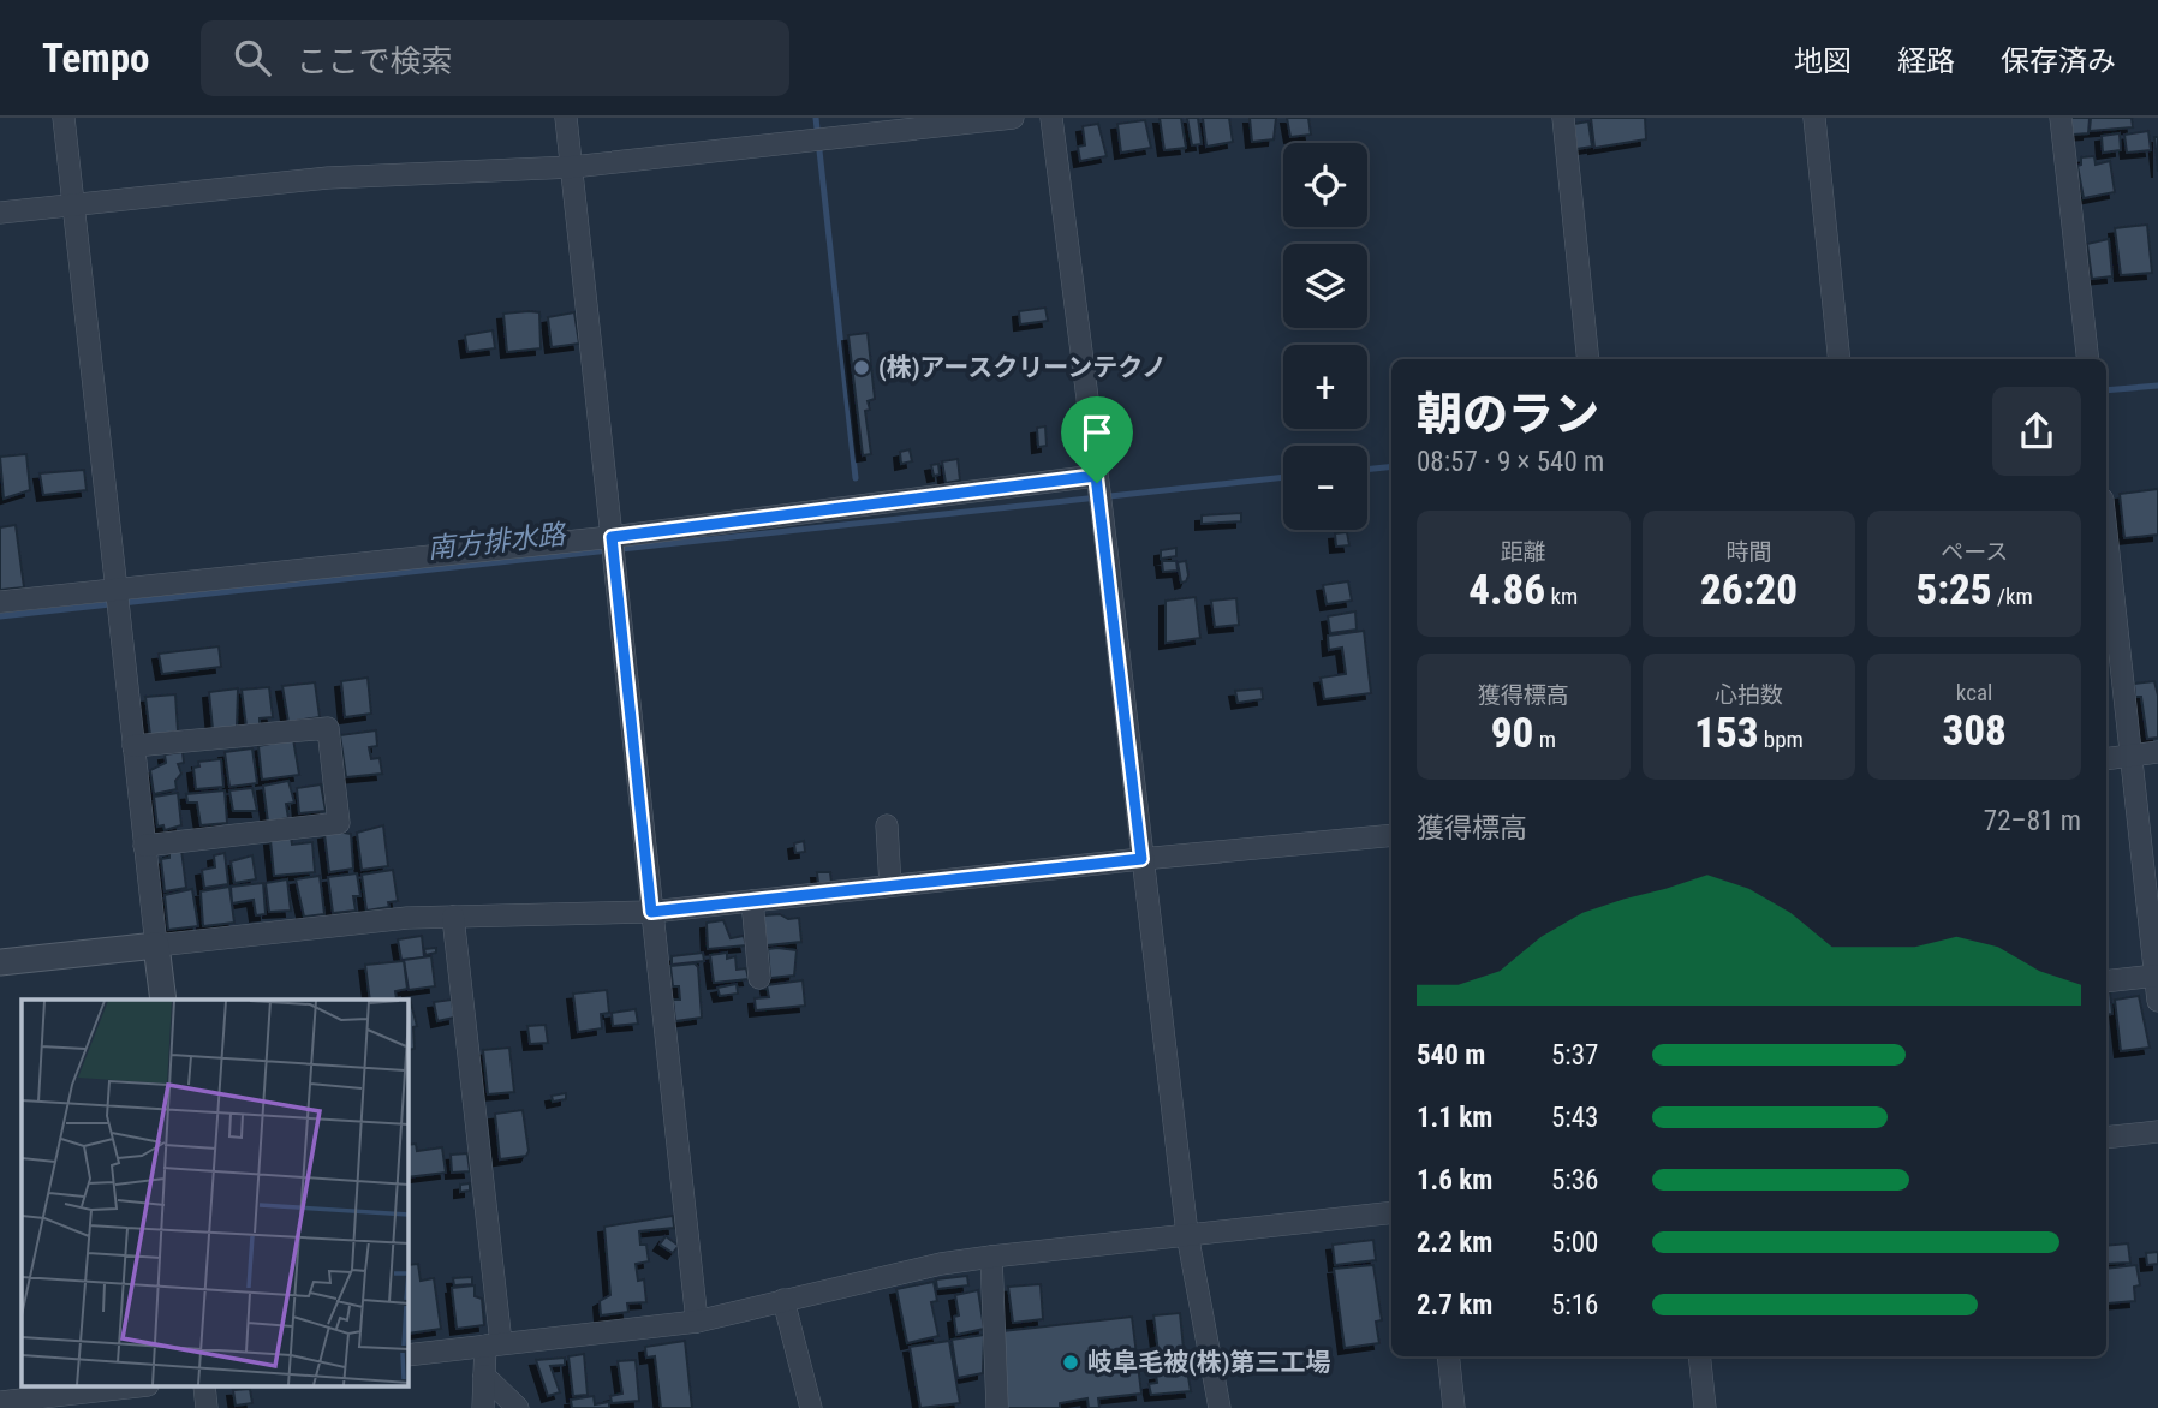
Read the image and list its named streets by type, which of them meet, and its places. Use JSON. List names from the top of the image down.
{
  "water": ["南方排水路"],
  "places": ["(株)アースクリーンテクノ", "岐阜毛被(株)第三工場"],
  "page": {
    "header": "Tempo",
    "search": "ここで検索",
    "nav": ["地図", "経路", "保存済み"],
    "map_buttons": ["+", "−"],
    "heading": ["朝のラン", "08:57 · 9 × 540 m"],
    "stats": [
      ["距離", "4.86 km"],
      ["時間", "26:20"],
      ["ペース", "5:25 /km"],
      ["獲得標高", "90 m"],
      ["心拍数", "153 bpm"],
      ["kcal", "308"]
    ],
    "chart": ["獲得標高", "72–81 m"],
    "list": [
      {
        "name": "540 m",
        "note": "5:37"
      },
      {
        "name": "1.1 km",
        "note": "5:43"
      },
      {
        "name": "1.6 km",
        "note": "5:36"
      },
      {
        "name": "2.2 km",
        "note": "5:00"
      },
      {
        "name": "2.7 km",
        "note": "5:16"
      }
    ]
  }
}
